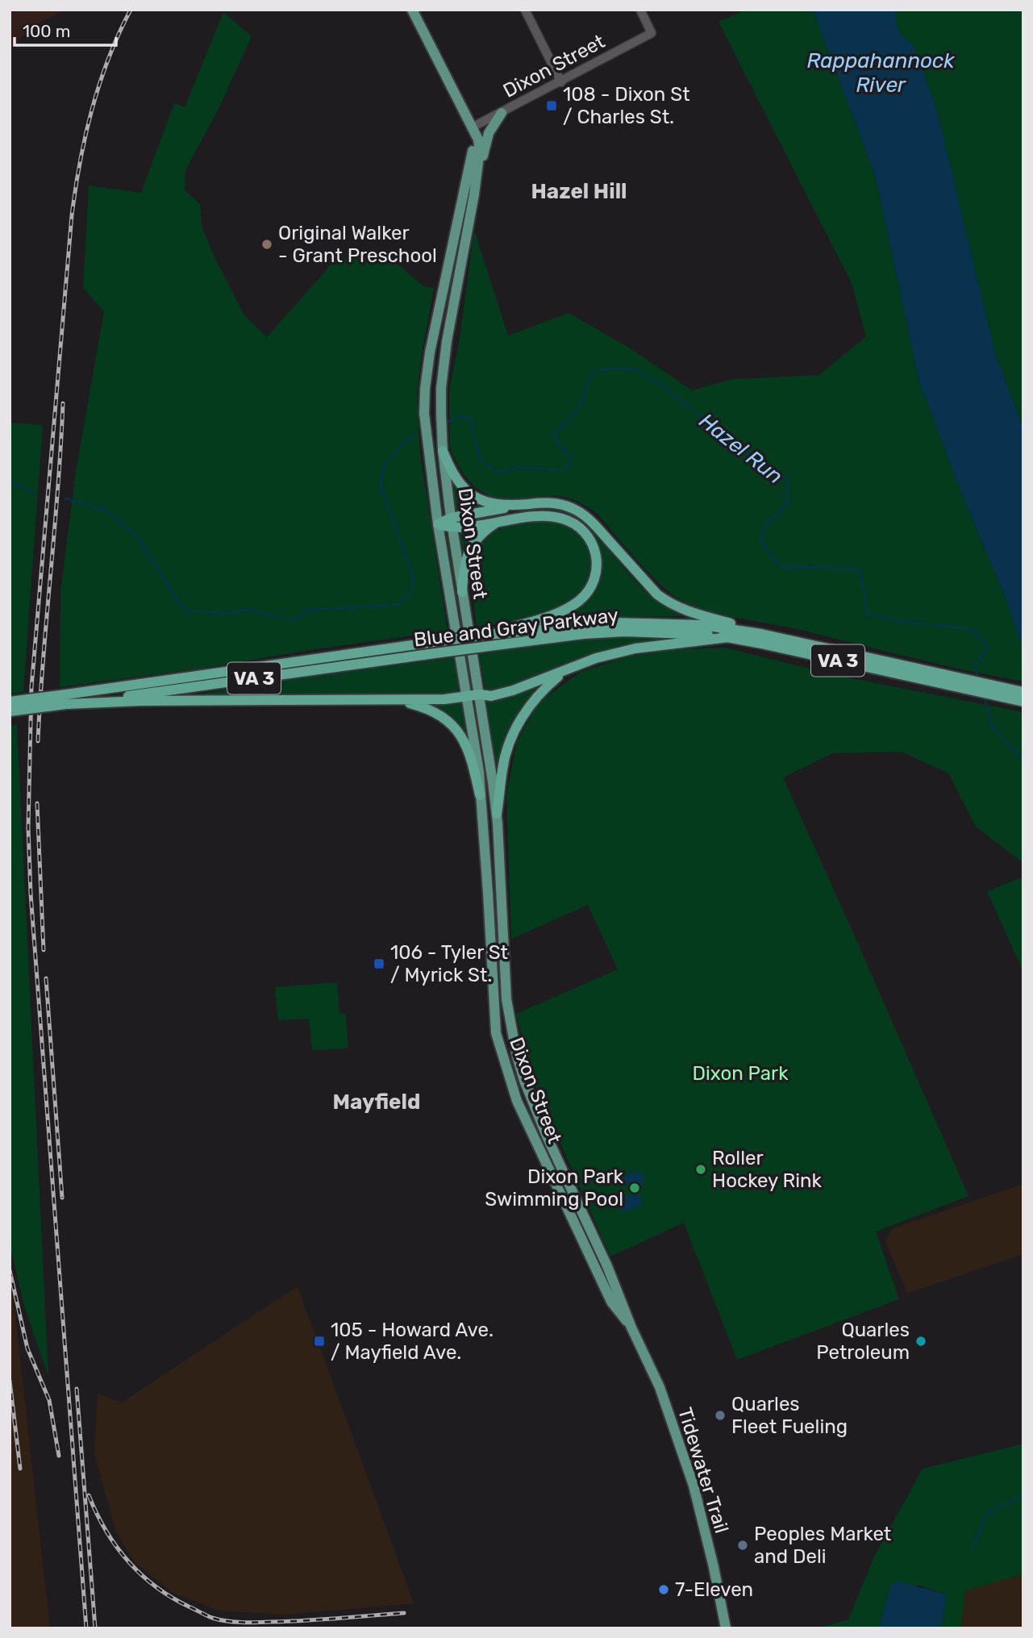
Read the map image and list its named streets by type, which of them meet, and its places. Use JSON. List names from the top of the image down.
{
  "streets": {
    "highway": ["Blue and Gray Parkway", "VA 3"],
    "main road": ["Dixon Street", "Tidewater Trail"]
  },
  "crossings": [
    ["Dixon Street", "Tidewater Trail"]
  ],
  "districts": ["Hazel Hill", "Mayfield"],
  "water": ["Rappahannock River", "Hazel Run"],
  "parks": ["Dixon Park"],
  "places": {
    "transit": ["108 - Dixon St / Charles St.", "106 - Tyler St / Myrick St.", "105 - Howard Ave. / Mayfield Ave."],
    "other": [
      "Original Walker - Grant Preschool",
      "Roller Hockey Rink",
      "Dixon Park Swimming Pool",
      "Quarles Petroleum",
      "Quarles Fleet Fueling",
      "Peoples Market and Deli",
      "7-Eleven"
    ]
  },
  "scale_bar": "100 m"
}
